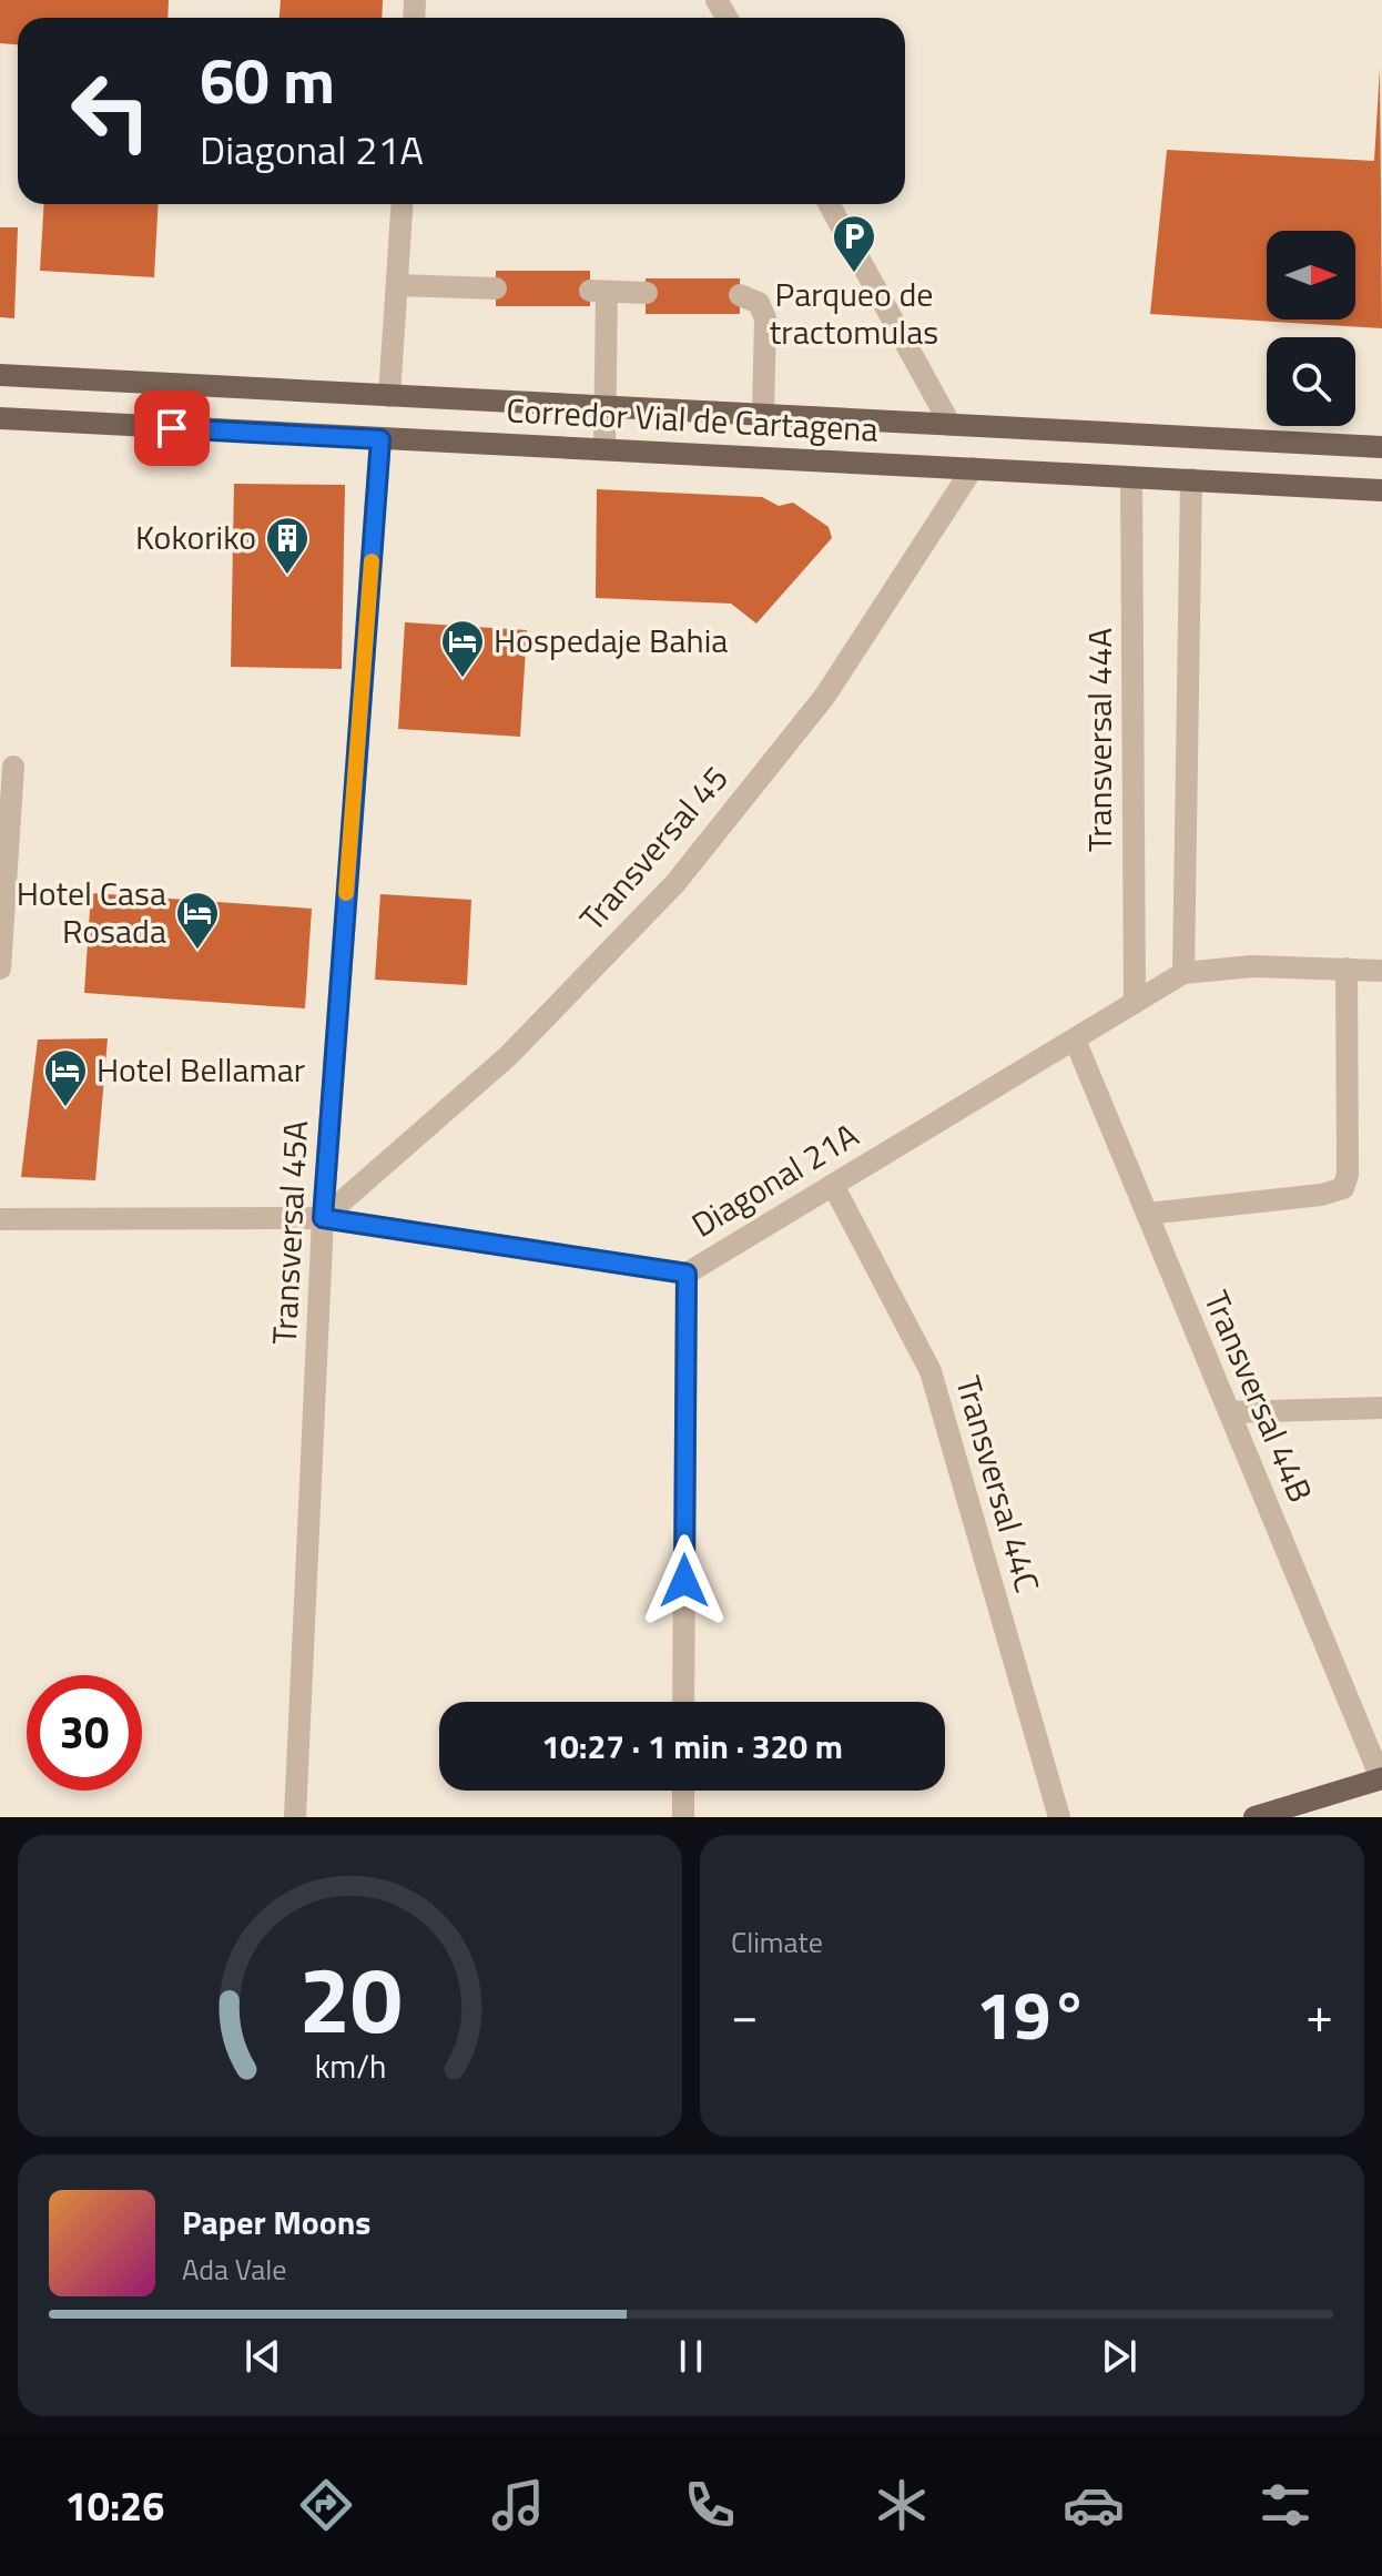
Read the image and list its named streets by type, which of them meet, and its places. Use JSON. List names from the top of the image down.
{
  "streets": {
    "main road": ["Corredor Vial de Cartagena"],
    "street": [
      "Transversal 44A",
      "Transversal 45",
      "Diagonal 21A",
      "Transversal 45A",
      "Transversal 44B",
      "Transversal 44C"
    ]
  },
  "crossings": [
    ["Corredor Vial de Cartagena", "Transversal 44A"],
    ["Corredor Vial de Cartagena", "Transversal 45"],
    ["Corredor Vial de Cartagena", "Transversal 45A"],
    ["Transversal 44A", "Diagonal 21A"],
    ["Transversal 45", "Diagonal 21A"],
    ["Transversal 45", "Transversal 45A"],
    ["Diagonal 21A", "Transversal 45A"],
    ["Diagonal 21A", "Transversal 44B"],
    ["Diagonal 21A", "Transversal 44C"]
  ],
  "places": {
    "parking": ["Parqueo de tractomulas"],
    "building": ["Kokoriko"],
    "hotel": ["Hospedaje Bahia", "Hotel Casa Rosada", "Hotel Bellamar"]
  },
  "north": "right",
  "page": {
    "turn": ["60 m", "Diagonal 21A"],
    "limit": "30",
    "trip": "10:27 · 1 min · 320 m",
    "tile": "Climate",
    "heat": ["−", "19°", "+"],
    "song": ["Paper Moons", "Ada Vale"],
    "tabs": "10:26",
    "gauge": ["20", "km/h"]
  }
}
